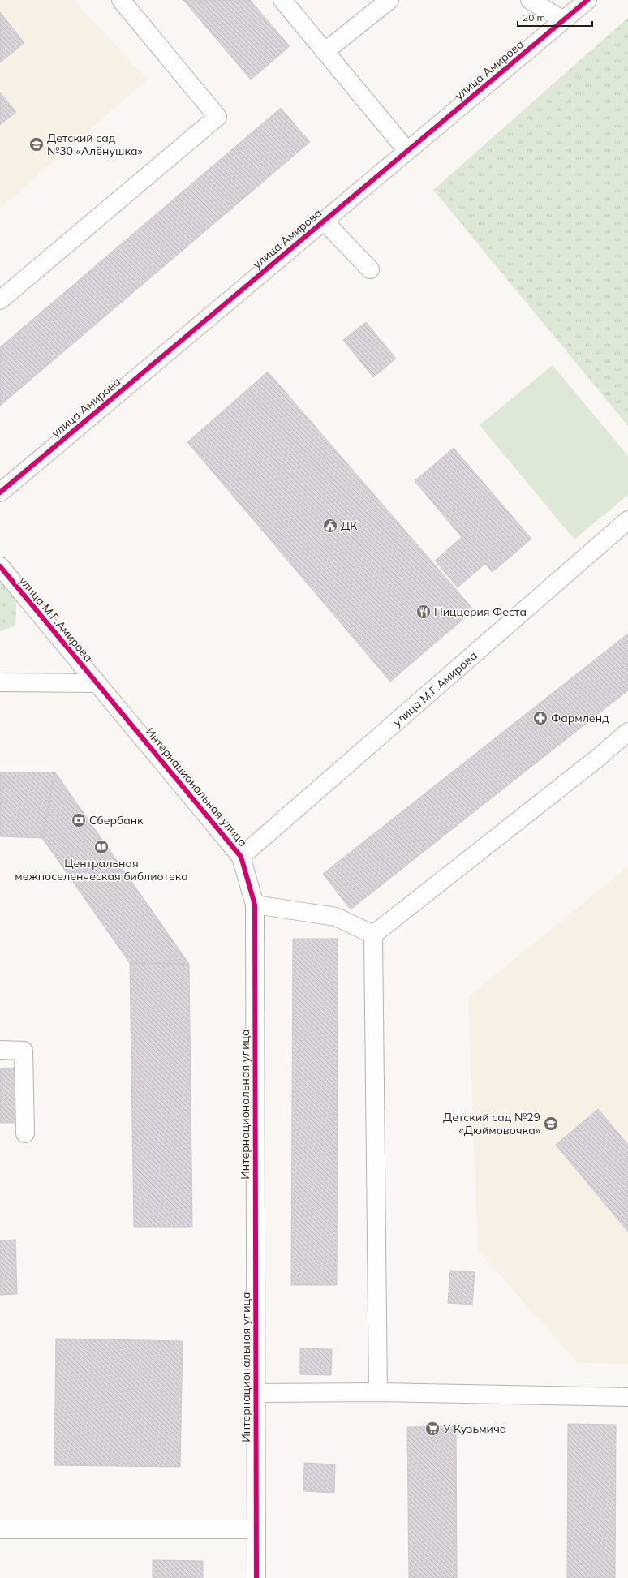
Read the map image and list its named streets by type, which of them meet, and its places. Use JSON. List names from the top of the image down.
{
  "streets": {
    "street": ["улица Амирова", "улица М.Г.Амирова", "Интернациональная улица"]
  },
  "crossings": [
    ["улица М.Г.Амирова", "Интернациональная улица"]
  ],
  "places": {
    "school or university": ["Детский сад №30 «Алёнушка»", "Детский сад №29 «Дюймовочка»"],
    "public building": ["ДК"],
    "restaurant": ["Пиццерия Феста"],
    "pharmacy": ["Фармленд"],
    "bank": ["Сбербанк"],
    "library": ["Центральная межпоселенческая библиотека"],
    "supermarket": ["У Кузьмича"]
  },
  "scale_bar": "20 m"
}
